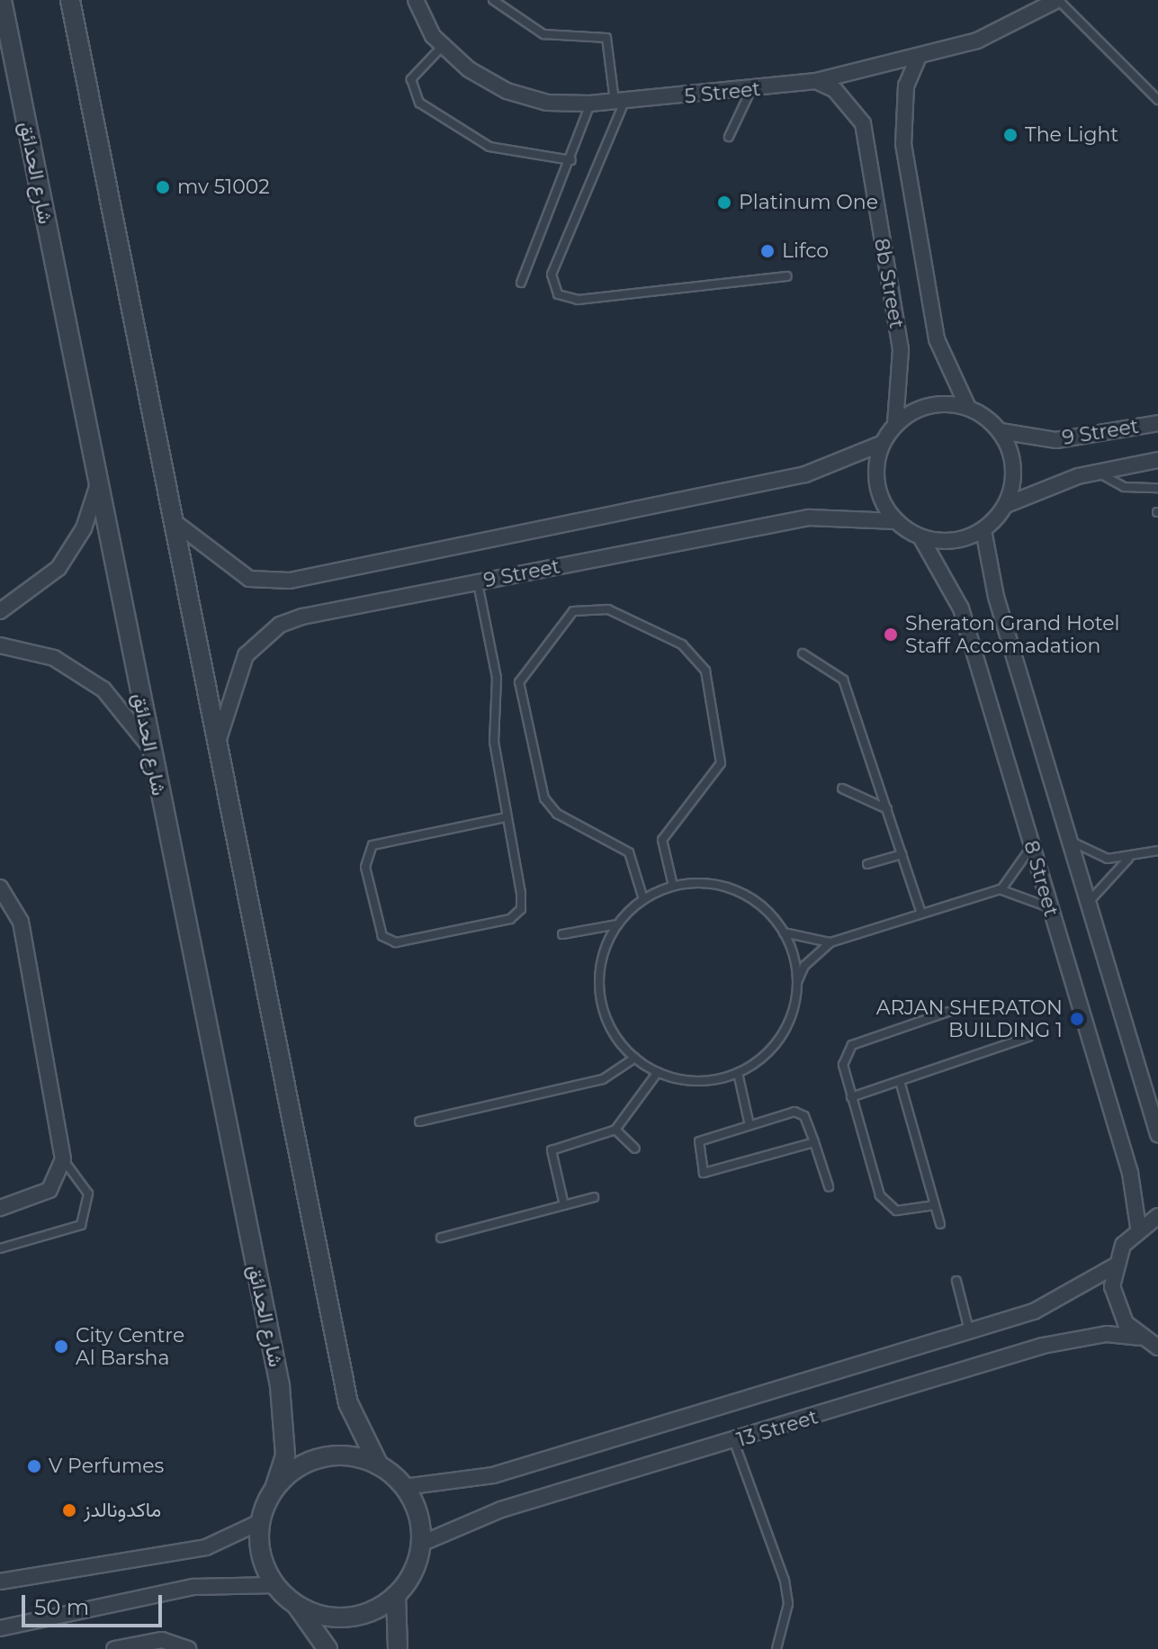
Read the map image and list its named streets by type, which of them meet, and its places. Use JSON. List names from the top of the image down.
{
  "streets": {
    "street": [
      "5 Street",
      "شارع الحدائق",
      "8b Street",
      "9 Street",
      "8 Street",
      "13 Street"
    ]
  },
  "crossings": [
    ["5 Street", "8b Street"],
    ["شارع الحدائق", "13 Street"],
    ["8b Street", "9 Street"],
    ["8b Street", "8 Street"],
    ["9 Street", "8 Street"]
  ],
  "places": [
    "The Light",
    "mv 51002",
    "Platinum One",
    "Lifco",
    "Sheraton Grand Hotel Staff Accomadation",
    "ARJAN SHERATON BUILDING 1",
    "City Centre Al Barsha",
    "V Perfumes",
    "ماكدونالدز"
  ],
  "scale_bar": "50 m"
}
